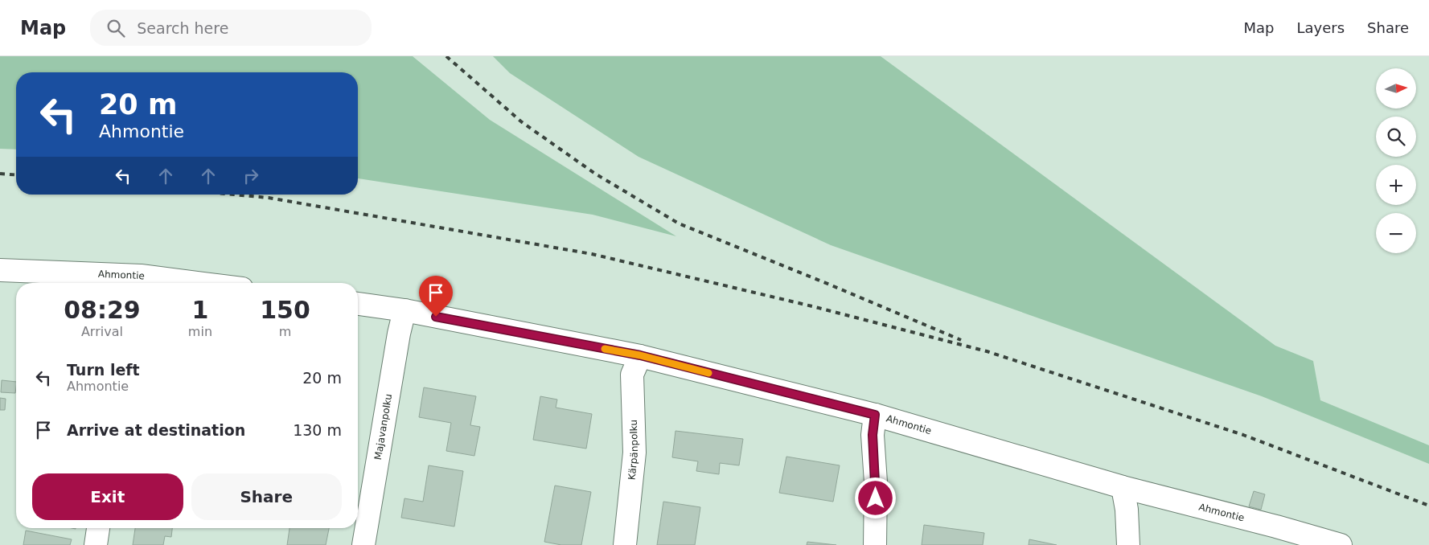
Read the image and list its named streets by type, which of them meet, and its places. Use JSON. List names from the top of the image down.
{
  "streets": {
    "street": ["Ahmontie", "Majavanpolku", "Kärpänpolku"]
  },
  "crossings": [
    ["Ahmontie", "Majavanpolku"],
    ["Ahmontie", "Kärpänpolku"]
  ],
  "north": "right",
  "page": {
    "header": "Map",
    "search": "Search here",
    "nav": ["Map", "Layers", "Share"],
    "map_buttons": ["+", "−"],
    "turn": ["20 m", "Ahmontie"],
    "eta": [
      "08:29",
      "Arrival",
      "1",
      "min",
      "150",
      "m"
    ],
    "list": [
      {
        "name": "Turn left",
        "note": "Ahmontie",
        "value": "20 m"
      },
      {
        "name": "Arrive at destination",
        "value": "130 m"
      }
    ],
    "buttons": ["Exit", "Share"]
  }
}
